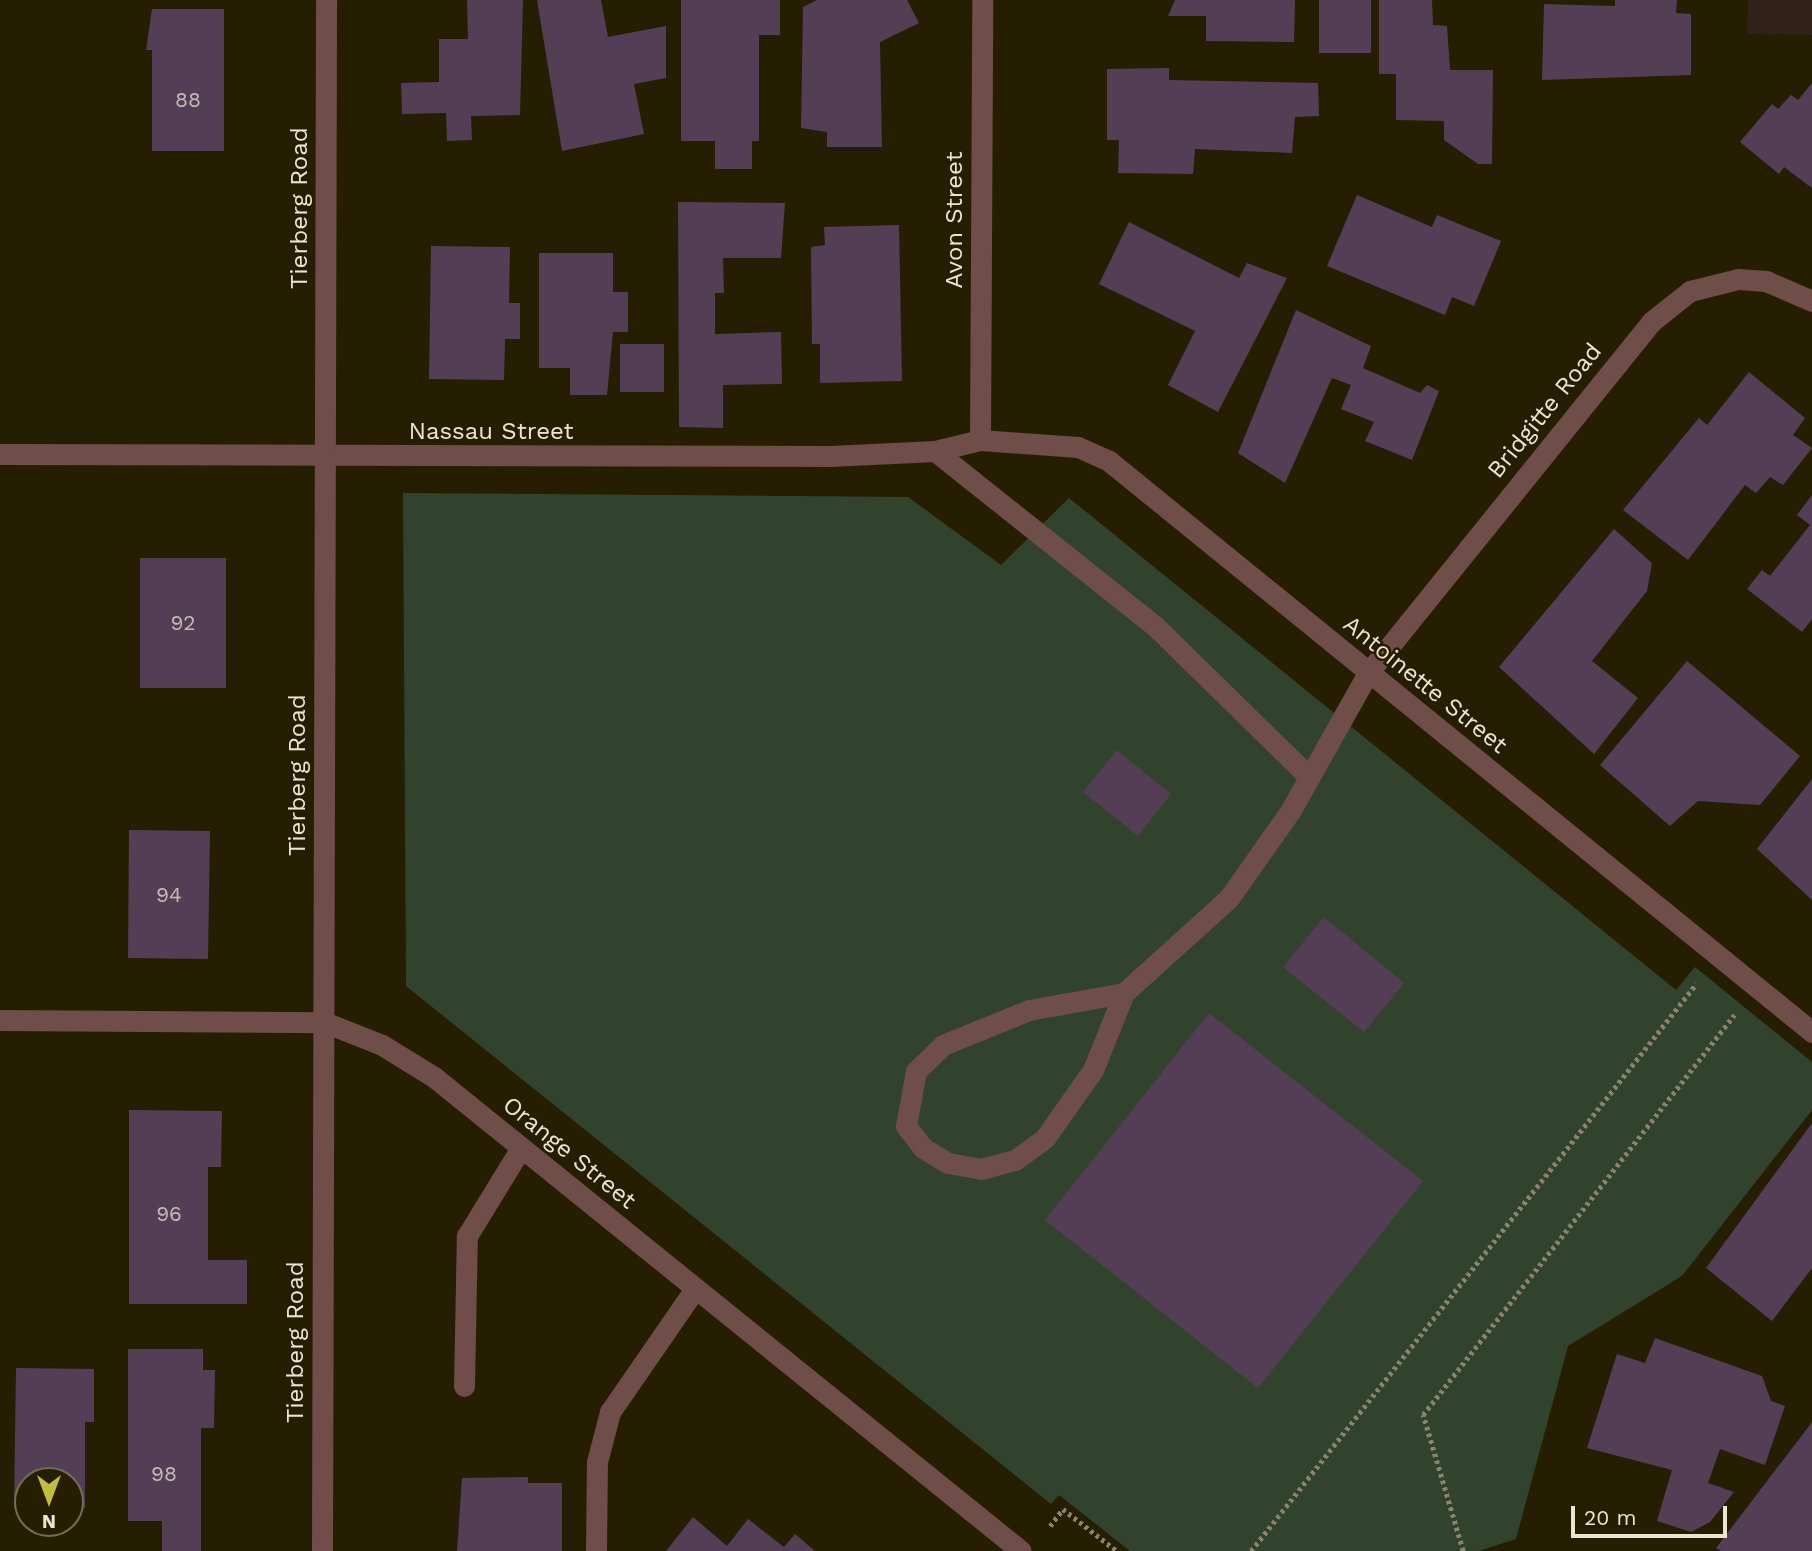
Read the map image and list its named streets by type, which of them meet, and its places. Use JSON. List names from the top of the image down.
{
  "streets": {
    "street": [
      "Tierberg Road",
      "Avon Street",
      "Bridgitte Road",
      "Nassau Street",
      "Antoinette Street",
      "Orange Street"
    ]
  },
  "crossings": [
    ["Tierberg Road", "Nassau Street"],
    ["Tierberg Road", "Orange Street"],
    ["Avon Street", "Nassau Street"],
    ["Avon Street", "Antoinette Street"],
    ["Bridgitte Road", "Antoinette Street"],
    ["Nassau Street", "Antoinette Street"]
  ],
  "house_numbers": [
    "88",
    "92",
    "94",
    "96",
    "98"
  ],
  "scale_bar": "20 m",
  "north": "bottom"
}
